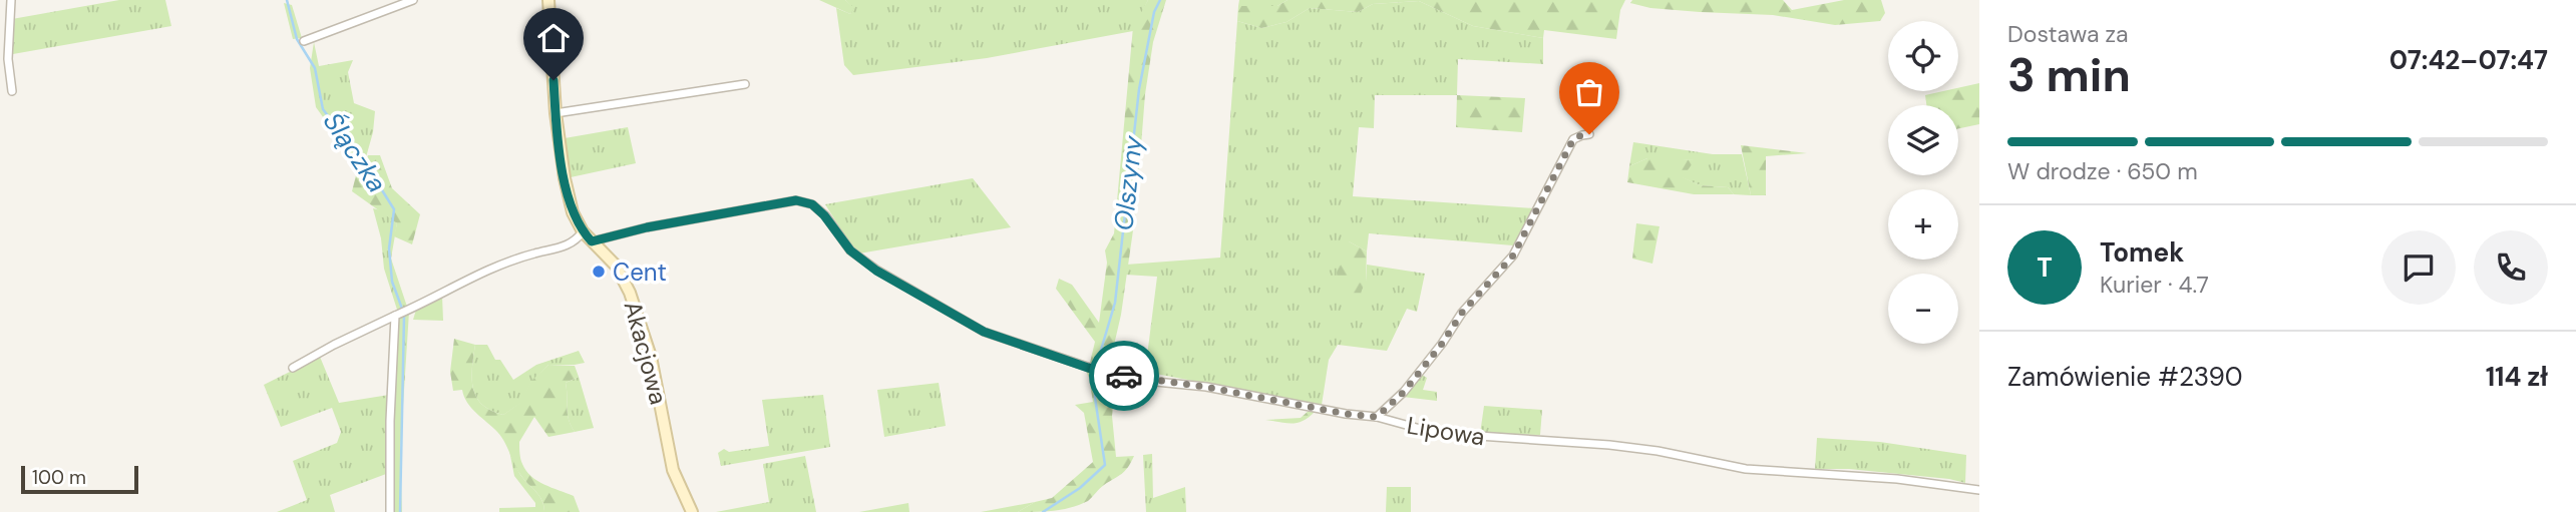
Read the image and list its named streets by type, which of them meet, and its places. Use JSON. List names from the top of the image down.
{
  "streets": {
    "street": ["Akacjowa", "Lipowa"]
  },
  "crossings": [
    ["Akacjowa", "Lipowa"]
  ],
  "water": ["Ślączka", "Olszyny"],
  "places": ["Cent"],
  "scale_bar": "100 m",
  "page": {
    "heading": ["3 min", "Dostawa za", "07:42–07:47"],
    "panel": [
      "Tomek",
      "Kurier · 4.7",
      "Zamówienie #2390",
      "114 zł"
    ],
    "map_buttons": ["+", "−"],
    "bar": "W drodze · 650 m",
    "round": "T",
    "scale": "100 m"
  }
}
